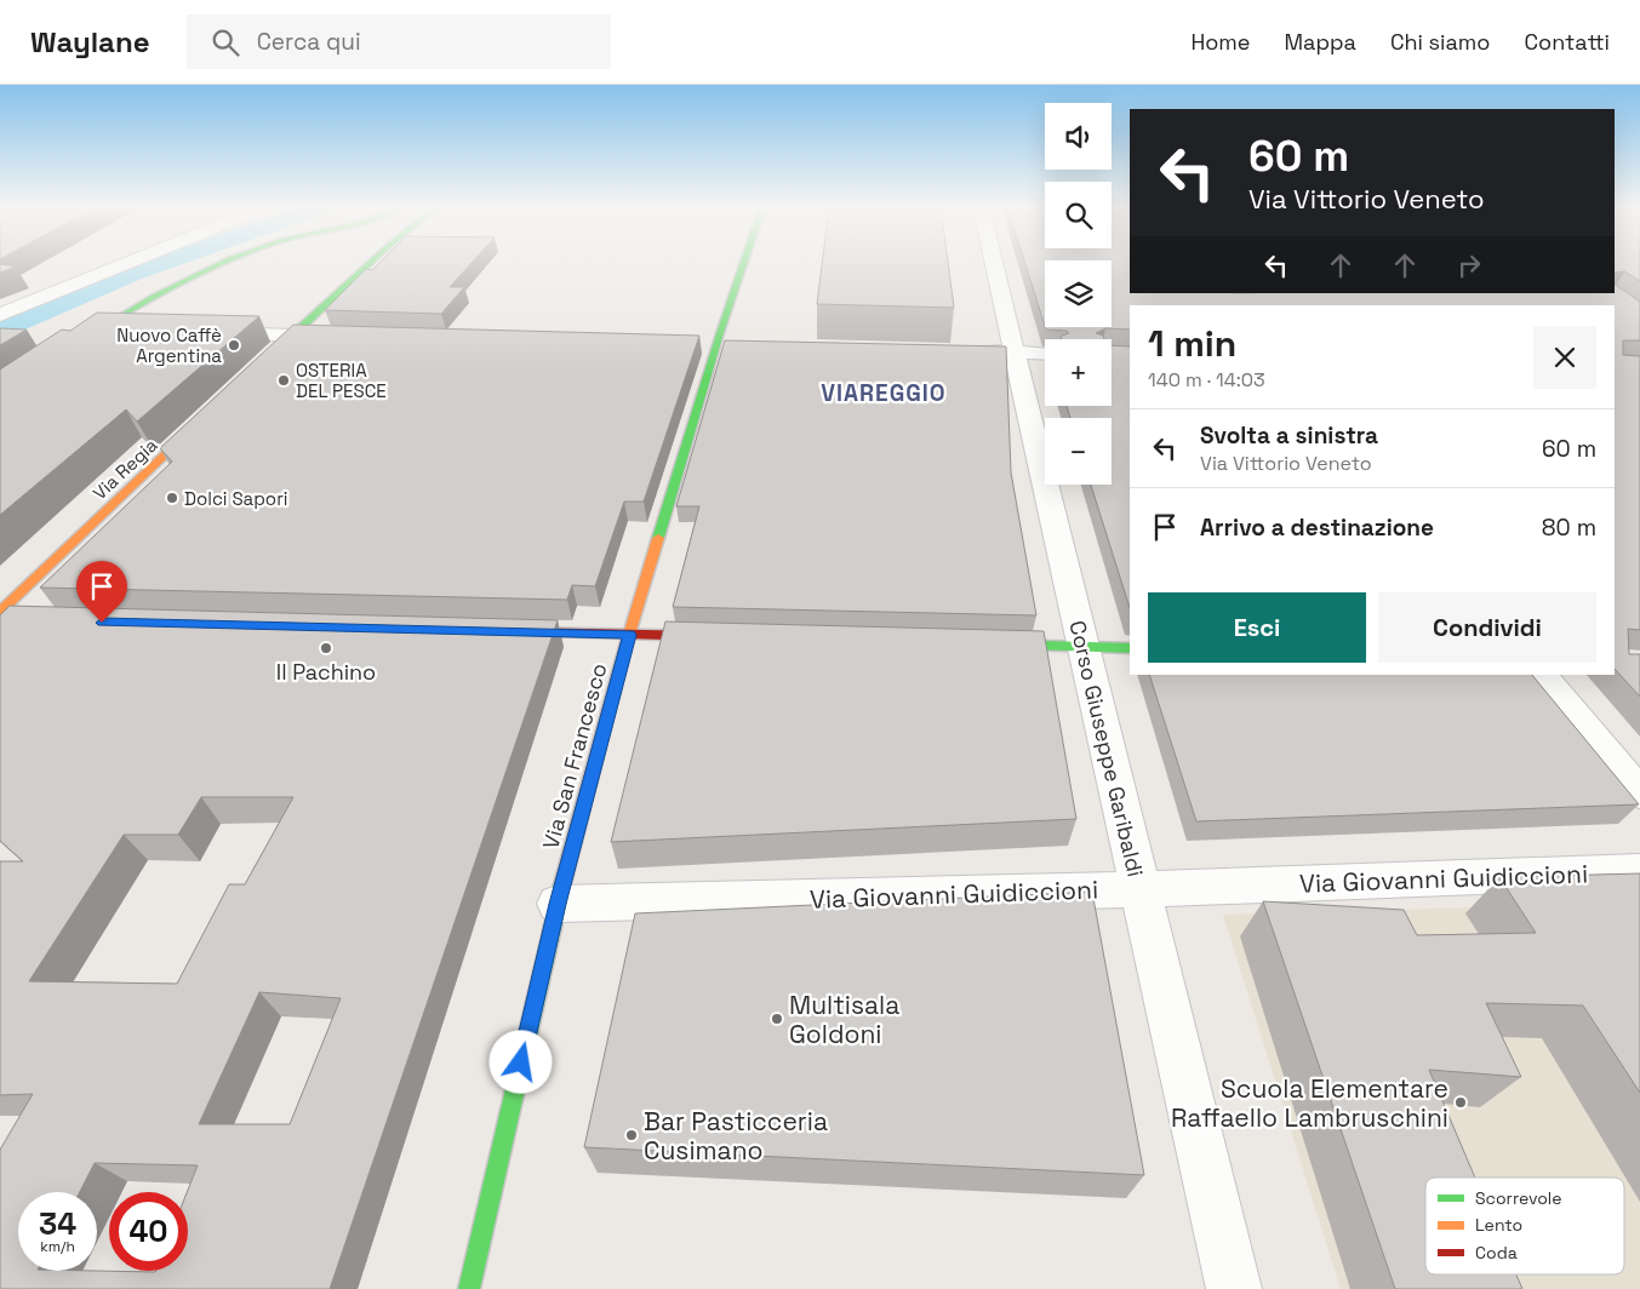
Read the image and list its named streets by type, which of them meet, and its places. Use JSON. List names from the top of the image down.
{
  "streets": {
    "street": [
      "Via Regia",
      "Corso Giuseppe Garibaldi",
      "Via San Francesco",
      "Via Giovanni Guidiccioni"
    ]
  },
  "crossings": [
    ["Corso Giuseppe Garibaldi", "Via Giovanni Guidiccioni"],
    ["Via San Francesco", "Via Giovanni Guidiccioni"]
  ],
  "districts": ["VIAREGGIO"],
  "places": [
    "Nuovo Caffè Argentina",
    "OSTERIA DEL PESCE",
    "Dolci Sapori",
    "Il Pachino",
    "Multisala Goldoni",
    "Scuola Elementare Raffaello Lambruschini",
    "Bar Pasticceria Cusimano"
  ],
  "legend": ["Scorrevole", "Lento", "Coda"],
  "page": {
    "header": "Waylane",
    "search": "Cerca qui",
    "nav": [
      "Home",
      "Mappa",
      "Chi siamo",
      "Contatti"
    ],
    "map_buttons": ["+", "−"],
    "turn": ["60 m", "Via Vittorio Veneto"],
    "heading": ["1 min", "140 m · 14:03"],
    "list": [
      {
        "name": "Svolta a sinistra",
        "note": "Via Vittorio Veneto",
        "value": "60 m"
      },
      {
        "name": "Arrivo a destinazione",
        "value": "80 m"
      }
    ],
    "buttons": ["Esci", "Condividi"],
    "speed": "34 km/h",
    "limit": "40"
  }
}
